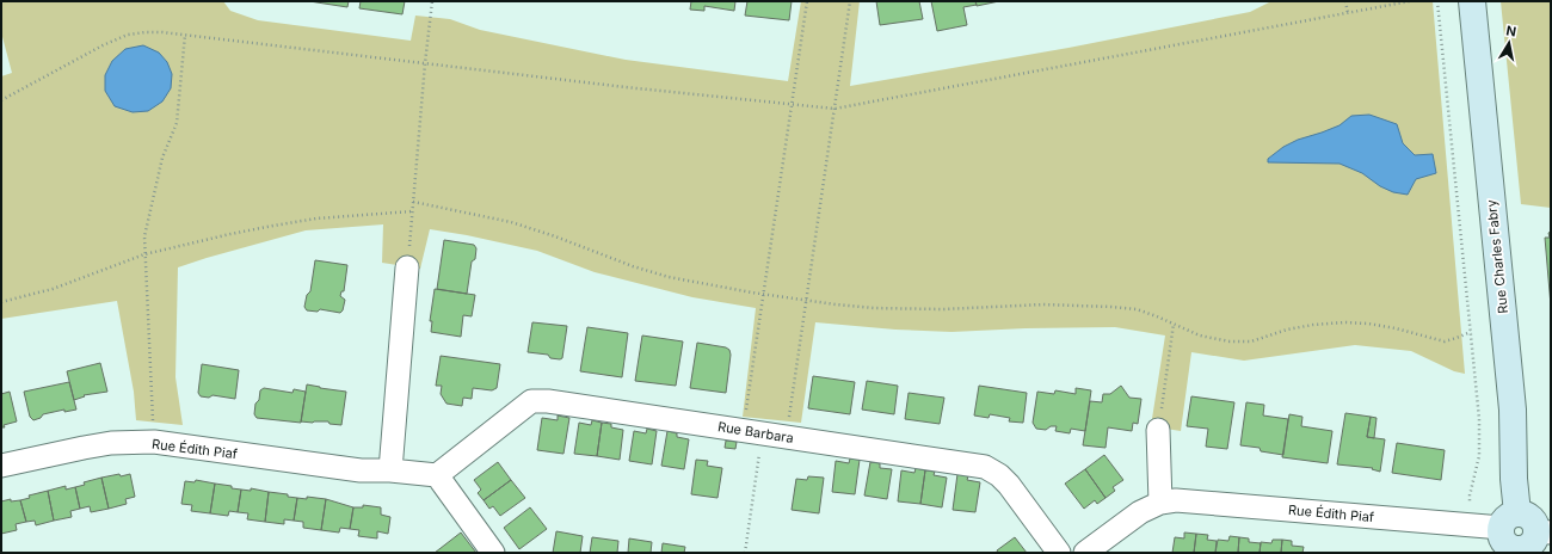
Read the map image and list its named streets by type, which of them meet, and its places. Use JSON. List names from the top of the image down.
{
  "streets": {
    "street": ["Rue Charles Fabry", "Rue Barbara", "Rue Édith Piaf"]
  },
  "crossings": [
    ["Rue Charles Fabry", "Rue Édith Piaf"],
    ["Rue Barbara", "Rue Édith Piaf"]
  ],
  "north": "top"
}
